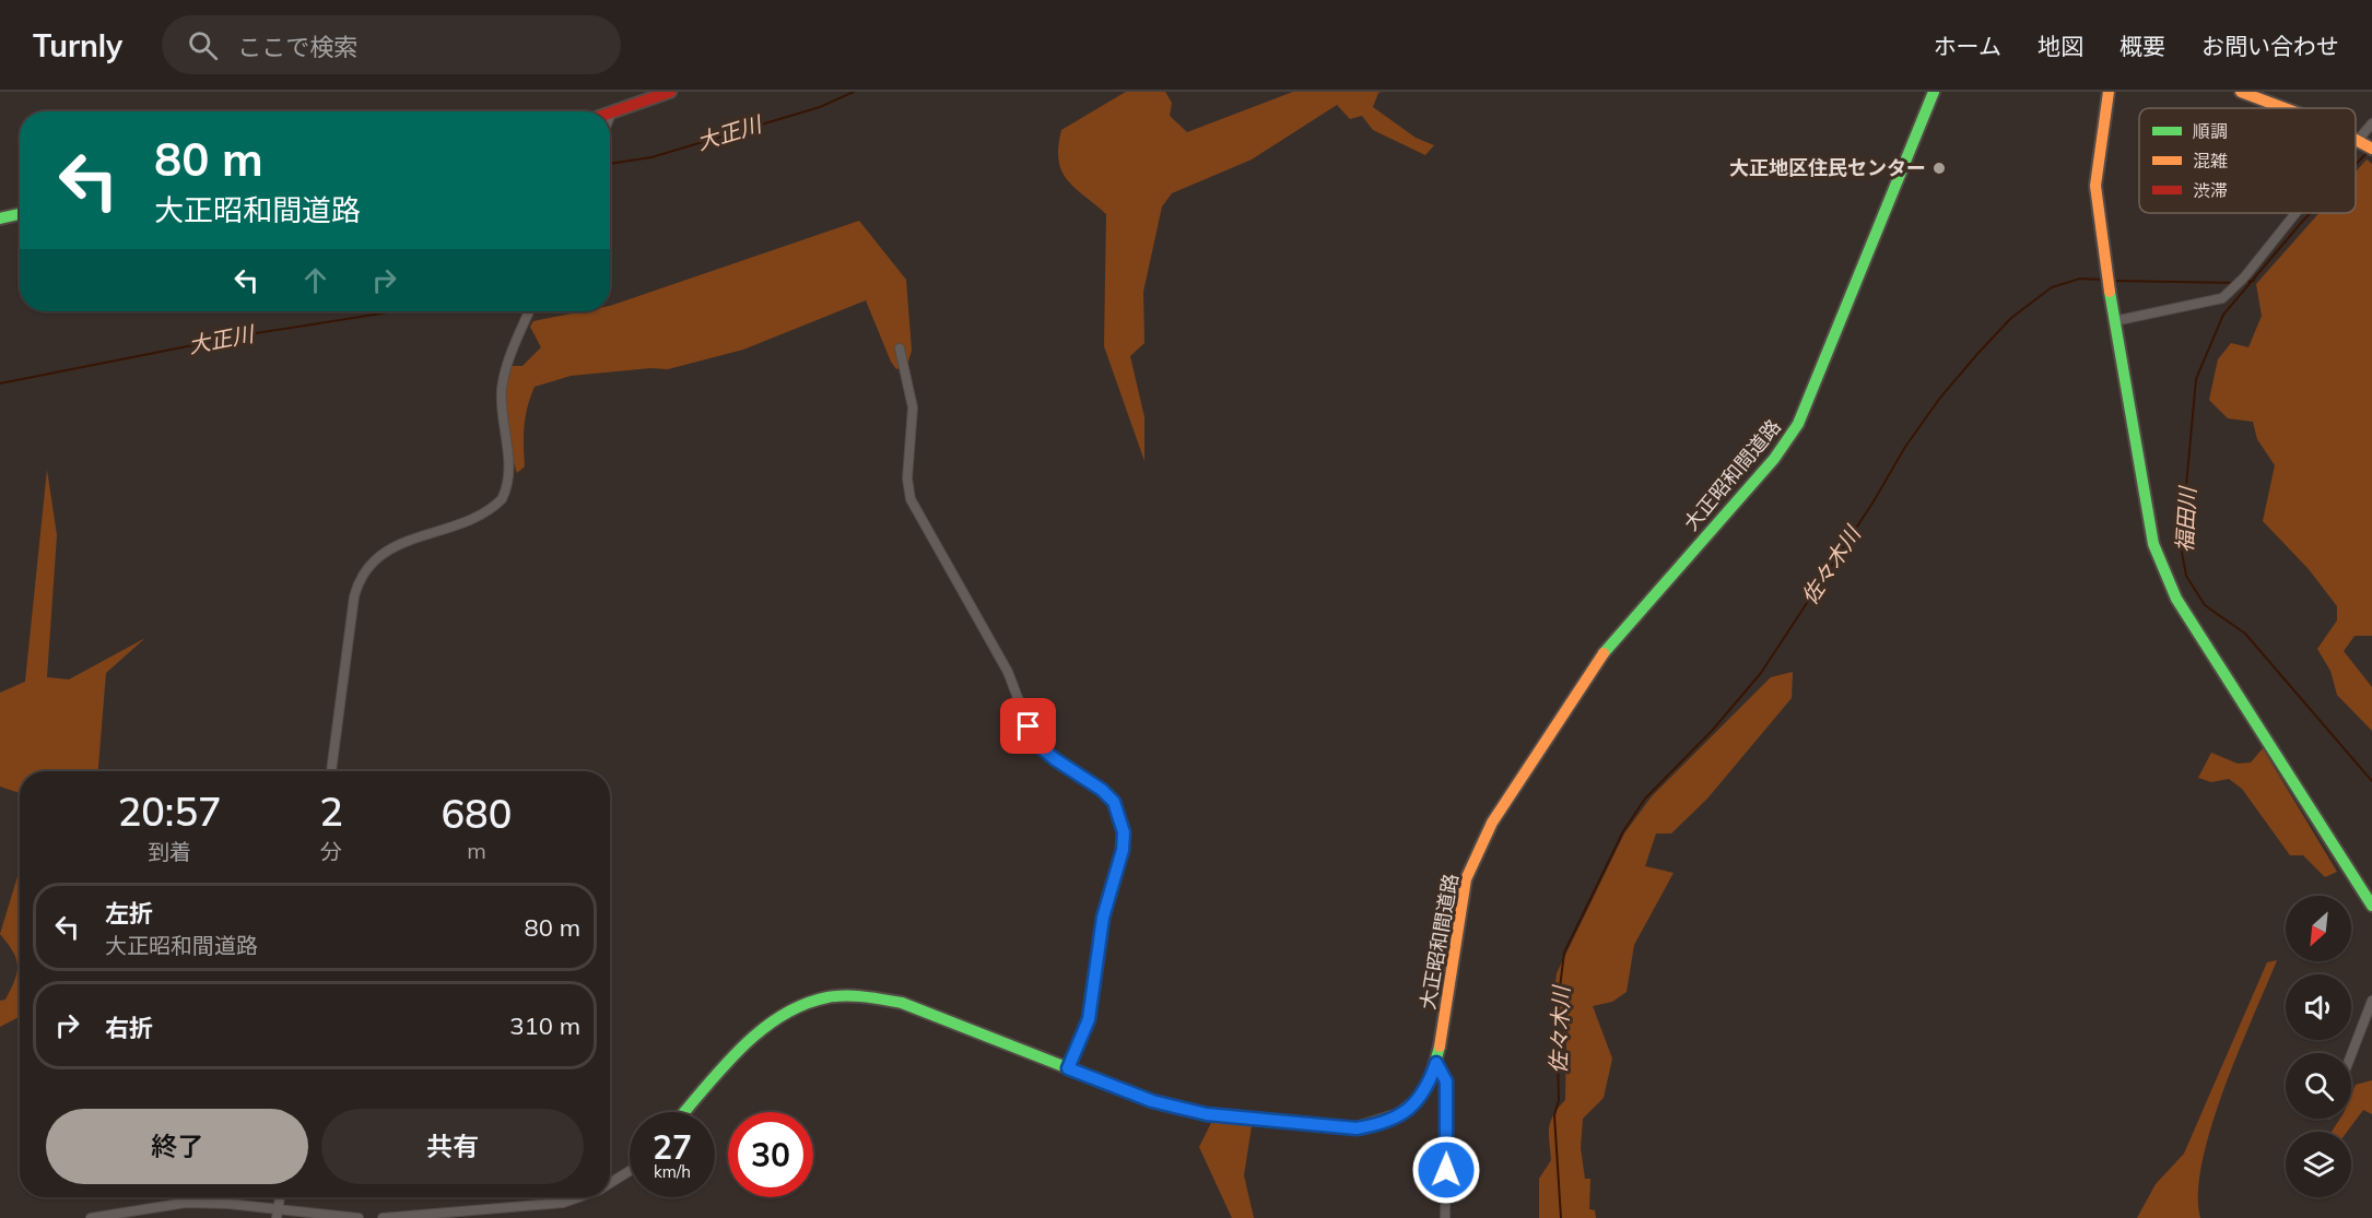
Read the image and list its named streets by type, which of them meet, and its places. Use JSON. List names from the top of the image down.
{
  "streets": {
    "street": ["大正昭和間道路"]
  },
  "water": ["大正川", "福田川", "佐々木川"],
  "places": ["大正地区住民センター"],
  "legend": ["順調", "混雑", "渋滞"],
  "north": "bottom left",
  "page": {
    "header": "Turnly",
    "search": "ここで検索",
    "nav": [
      "ホーム",
      "地図",
      "概要",
      "お問い合わせ"
    ],
    "turn": ["80 m", "大正昭和間道路"],
    "eta": [
      "20:57",
      "到着",
      "2",
      "分",
      "680",
      "m"
    ],
    "list": [
      {
        "name": "左折",
        "note": "大正昭和間道路",
        "value": "80 m"
      },
      {
        "name": "右折",
        "value": "310 m"
      }
    ],
    "buttons": ["終了", "共有"],
    "speed": "27 km/h",
    "limit": "30"
  }
}
